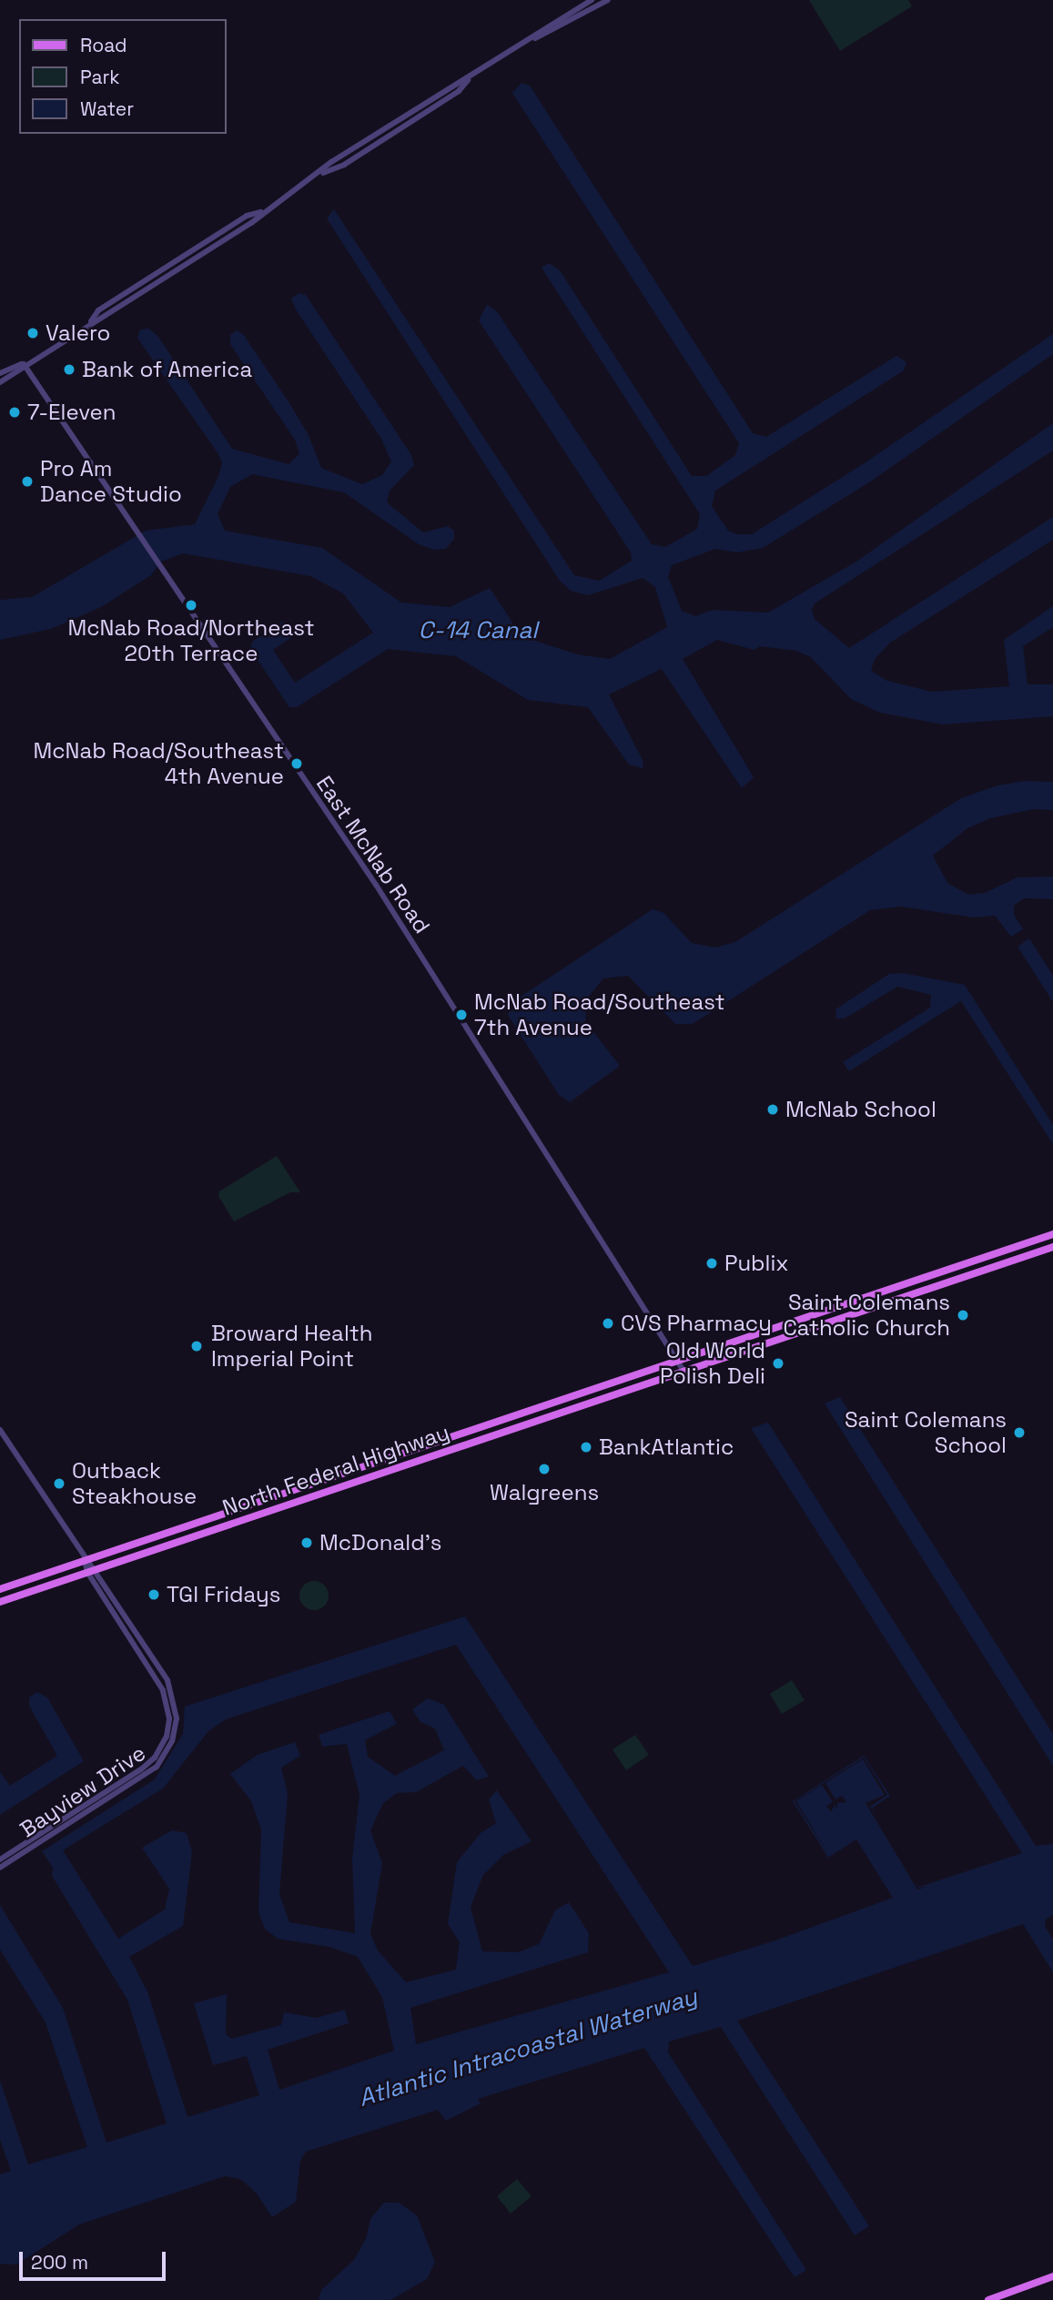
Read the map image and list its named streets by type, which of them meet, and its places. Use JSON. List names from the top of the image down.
{
  "streets": {
    "main road": ["North Federal Highway"],
    "street": ["East McNab Road", "Bayview Drive"]
  },
  "crossings": [
    ["East McNab Road", "North Federal Highway"],
    ["North Federal Highway", "Bayview Drive"]
  ],
  "water": ["C-14 Canal", "Atlantic Intracoastal Waterway"],
  "places": [
    "Valero",
    "Bank of America",
    "7-Eleven",
    "Pro Am Dance Studio",
    "McNab Road/Northeast 20th Terrace",
    "McNab Road/Southeast 4th Avenue",
    "McNab Road/Southeast 7th Avenue",
    "McNab School",
    "Publix",
    "Saint Colemans Catholic Church",
    "CVS Pharmacy",
    "Broward Health Imperial Point",
    "Old World Polish Deli",
    "Saint Colemans School",
    "BankAtlantic",
    "Walgreens",
    "Outback Steakhouse",
    "McDonald's",
    "TGI Fridays"
  ],
  "legend": ["Road", "Park", "Water"],
  "scale_bar": "200 m"
}
